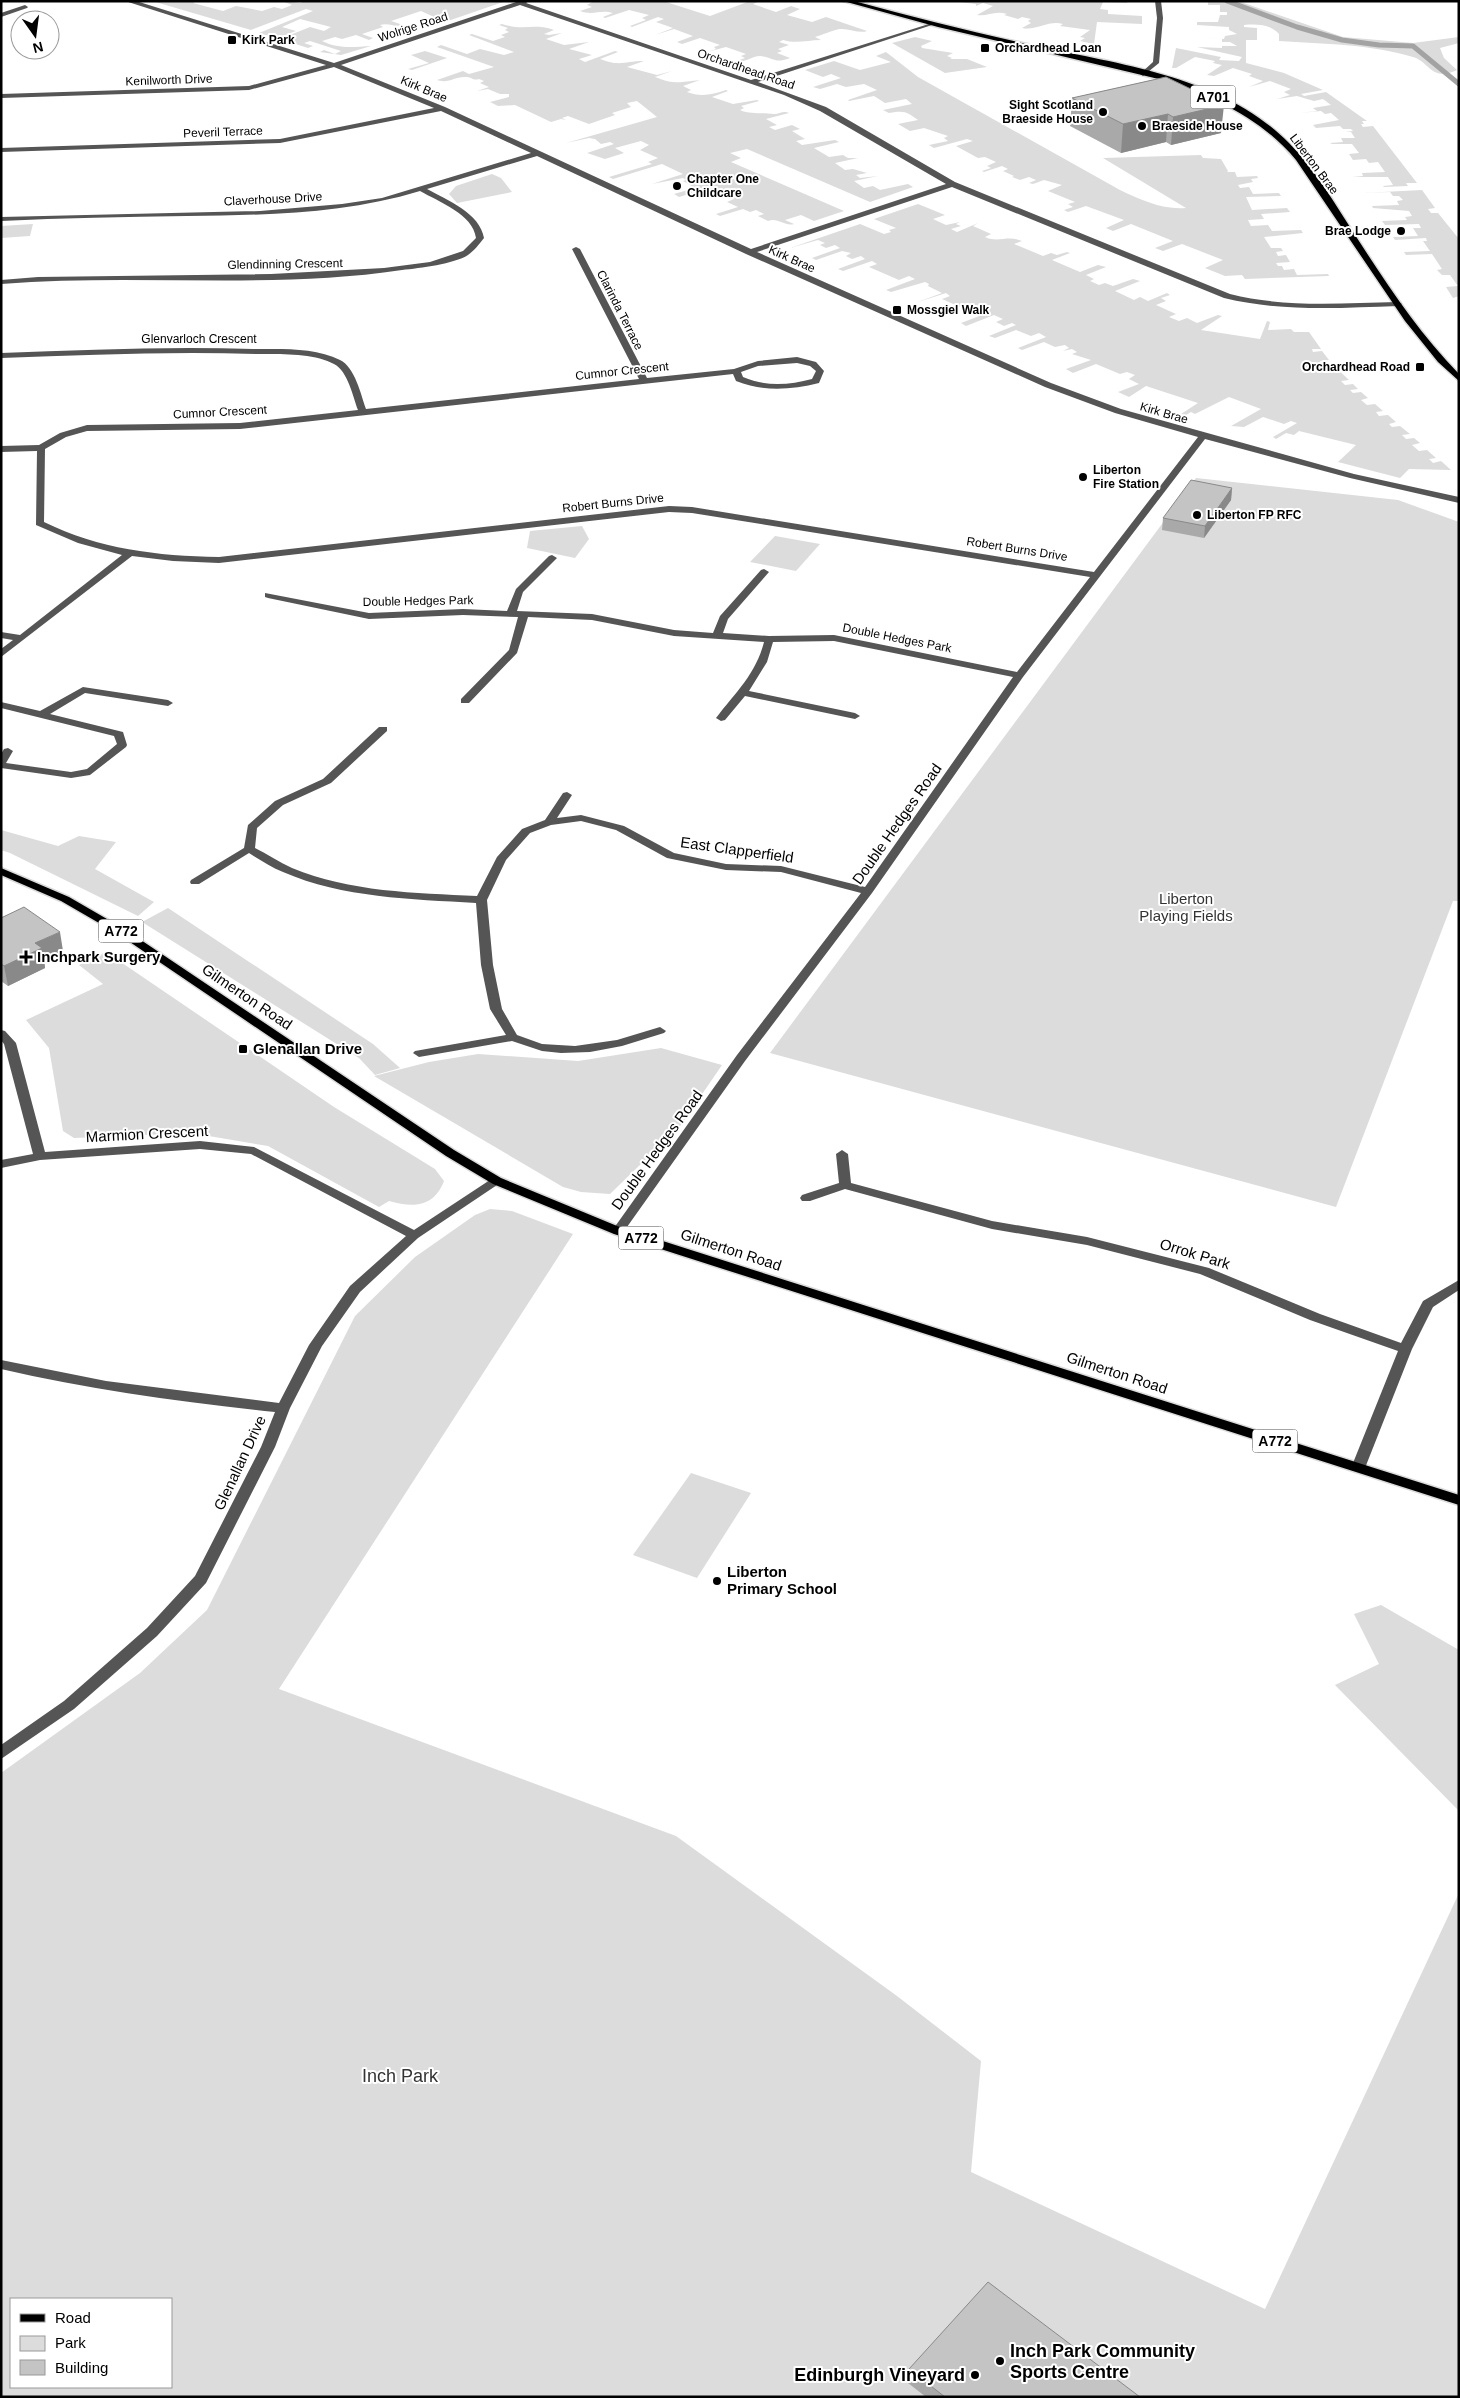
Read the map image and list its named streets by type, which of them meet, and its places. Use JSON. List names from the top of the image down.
{
  "streets": {
    "main road": [
      "A701",
      "Liberton Brae",
      "A772",
      "Gilmerton Road"
    ],
    "street": [
      "Wolrige Road",
      "Orchardhead Road",
      "Kenilworth Drive",
      "Kirk Brae",
      "Peveril Terrace",
      "Claverhouse Drive",
      "Glendinning Crescent",
      "Clarinda Terrace",
      "Glenvarloch Crescent",
      "Cumnor Crescent",
      "Robert Burns Drive",
      "Double Hedges Park",
      "Double Hedges Road",
      "East Clapperfield",
      "Marmion Crescent",
      "Orrok Park",
      "Glenallan Drive"
    ]
  },
  "crossings": [
    ["Wolrige Road", "Orchardhead Road"],
    ["Wolrige Road", "Kenilworth Drive"],
    ["Wolrige Road", "Kirk Brae"],
    ["Orchardhead Road", "Liberton Brae"],
    ["Kenilworth Drive", "Kirk Brae"],
    ["Kirk Brae", "Peveril Terrace"],
    ["Kirk Brae", "Claverhouse Drive"],
    ["Kirk Brae", "Double Hedges Road"],
    ["Claverhouse Drive", "Glendinning Crescent"],
    ["Clarinda Terrace", "Cumnor Crescent"],
    ["Glenvarloch Crescent", "Cumnor Crescent"],
    ["Robert Burns Drive", "Double Hedges Road"],
    ["Double Hedges Park", "Double Hedges Road"],
    ["Double Hedges Road", "East Clapperfield"],
    ["Double Hedges Road", "Gilmerton Road"],
    ["Gilmerton Road", "Glenallan Drive"],
    ["Marmion Crescent", "Glenallan Drive"]
  ],
  "parks": ["Liberton Playing Fields", "Inch Park"],
  "places": {
    "transit": [
      "Kirk Park",
      "Orchardhead Loan",
      "Mossgiel Walk",
      "Orchardhead Road",
      "Glenallan Drive"
    ],
    "other": [
      "Sight Scotland Braeside House",
      "Braeside House",
      "Chapter One Childcare",
      "Brae Lodge",
      "Liberton Fire Station",
      "Liberton FP RFC",
      "Liberton Primary School",
      "Inch Park Community Sports Centre",
      "Edinburgh Vineyard"
    ],
    "health": ["Inchpark Surgery"]
  },
  "legend": ["Road", "Park", "Building"],
  "north": "bottom"
}
